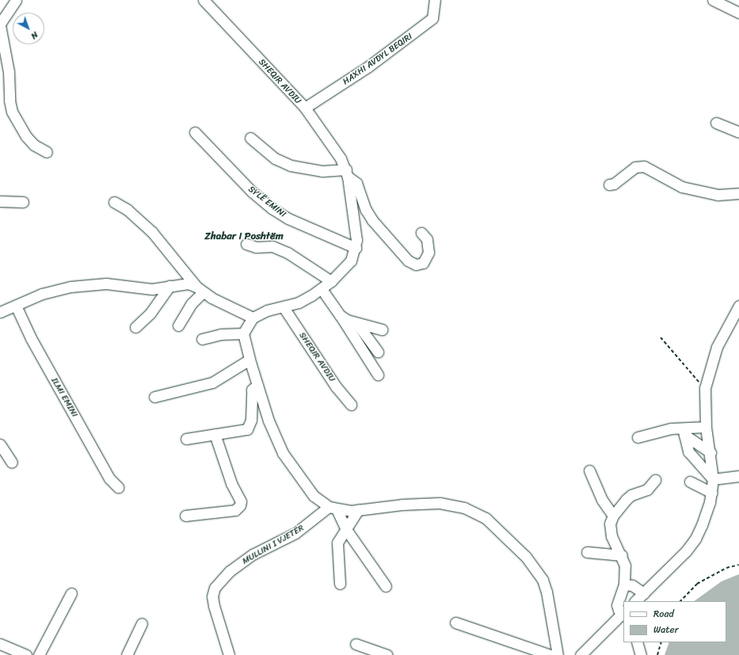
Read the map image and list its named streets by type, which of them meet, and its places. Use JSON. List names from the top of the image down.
{
  "streets": {
    "street": [
      "HAXHI AVDYL BEQIRI",
      "SHEQIR AVDIU",
      "SYLË EMINI",
      "ILMI EMINI",
      "MULLINI I VJETËR"
    ]
  },
  "crossings": [
    ["HAXHI AVDYL BEQIRI", "SHEQIR AVDIU"],
    ["SHEQIR AVDIU", "SYLË EMINI"]
  ],
  "districts": ["Zhabar i Poshtëm"],
  "legend": ["Road", "Water"],
  "north": "bottom right"
}
